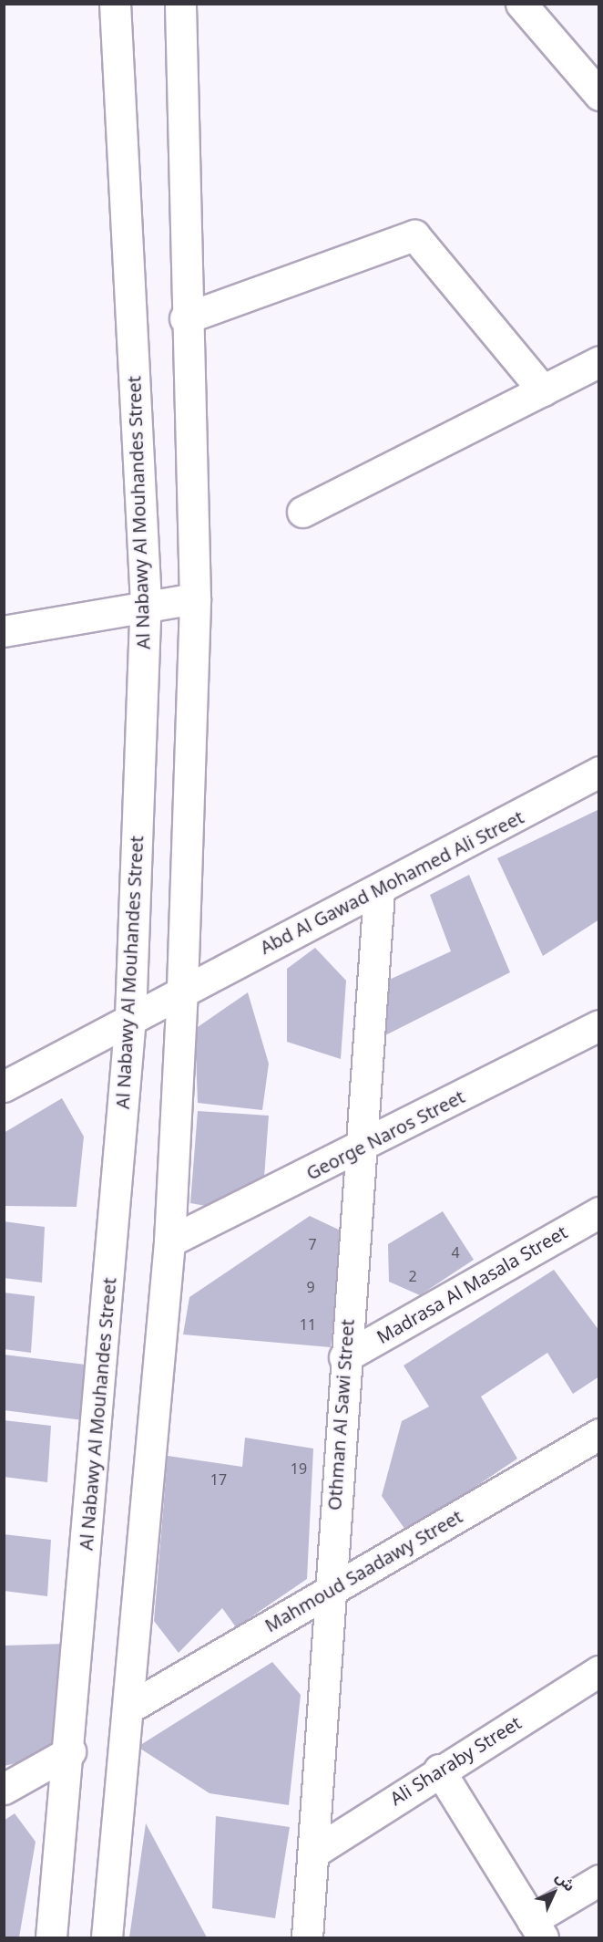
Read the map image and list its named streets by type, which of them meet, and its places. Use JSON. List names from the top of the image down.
{
  "streets": {
    "street": [
      "Al Nabawy Al Mouhandes Street",
      "Abd Al Gawad Mohamed Ali Street",
      "George Naros Street",
      "Madrasa Al Masala Street",
      "Othman Al Sawi Street",
      "Mahmoud Saadawy Street",
      "Ali Sharaby Street"
    ]
  },
  "crossings": [
    ["Al Nabawy Al Mouhandes Street", "Abd Al Gawad Mohamed Ali Street"],
    ["Abd Al Gawad Mohamed Ali Street", "Othman Al Sawi Street"],
    ["George Naros Street", "Othman Al Sawi Street"],
    ["Madrasa Al Masala Street", "Othman Al Sawi Street"],
    ["Othman Al Sawi Street", "Mahmoud Saadawy Street"],
    ["Othman Al Sawi Street", "Ali Sharaby Street"]
  ],
  "house_numbers": [
    "7",
    "4",
    "2",
    "9",
    "11",
    "19",
    "17"
  ],
  "north": "top right"
}
